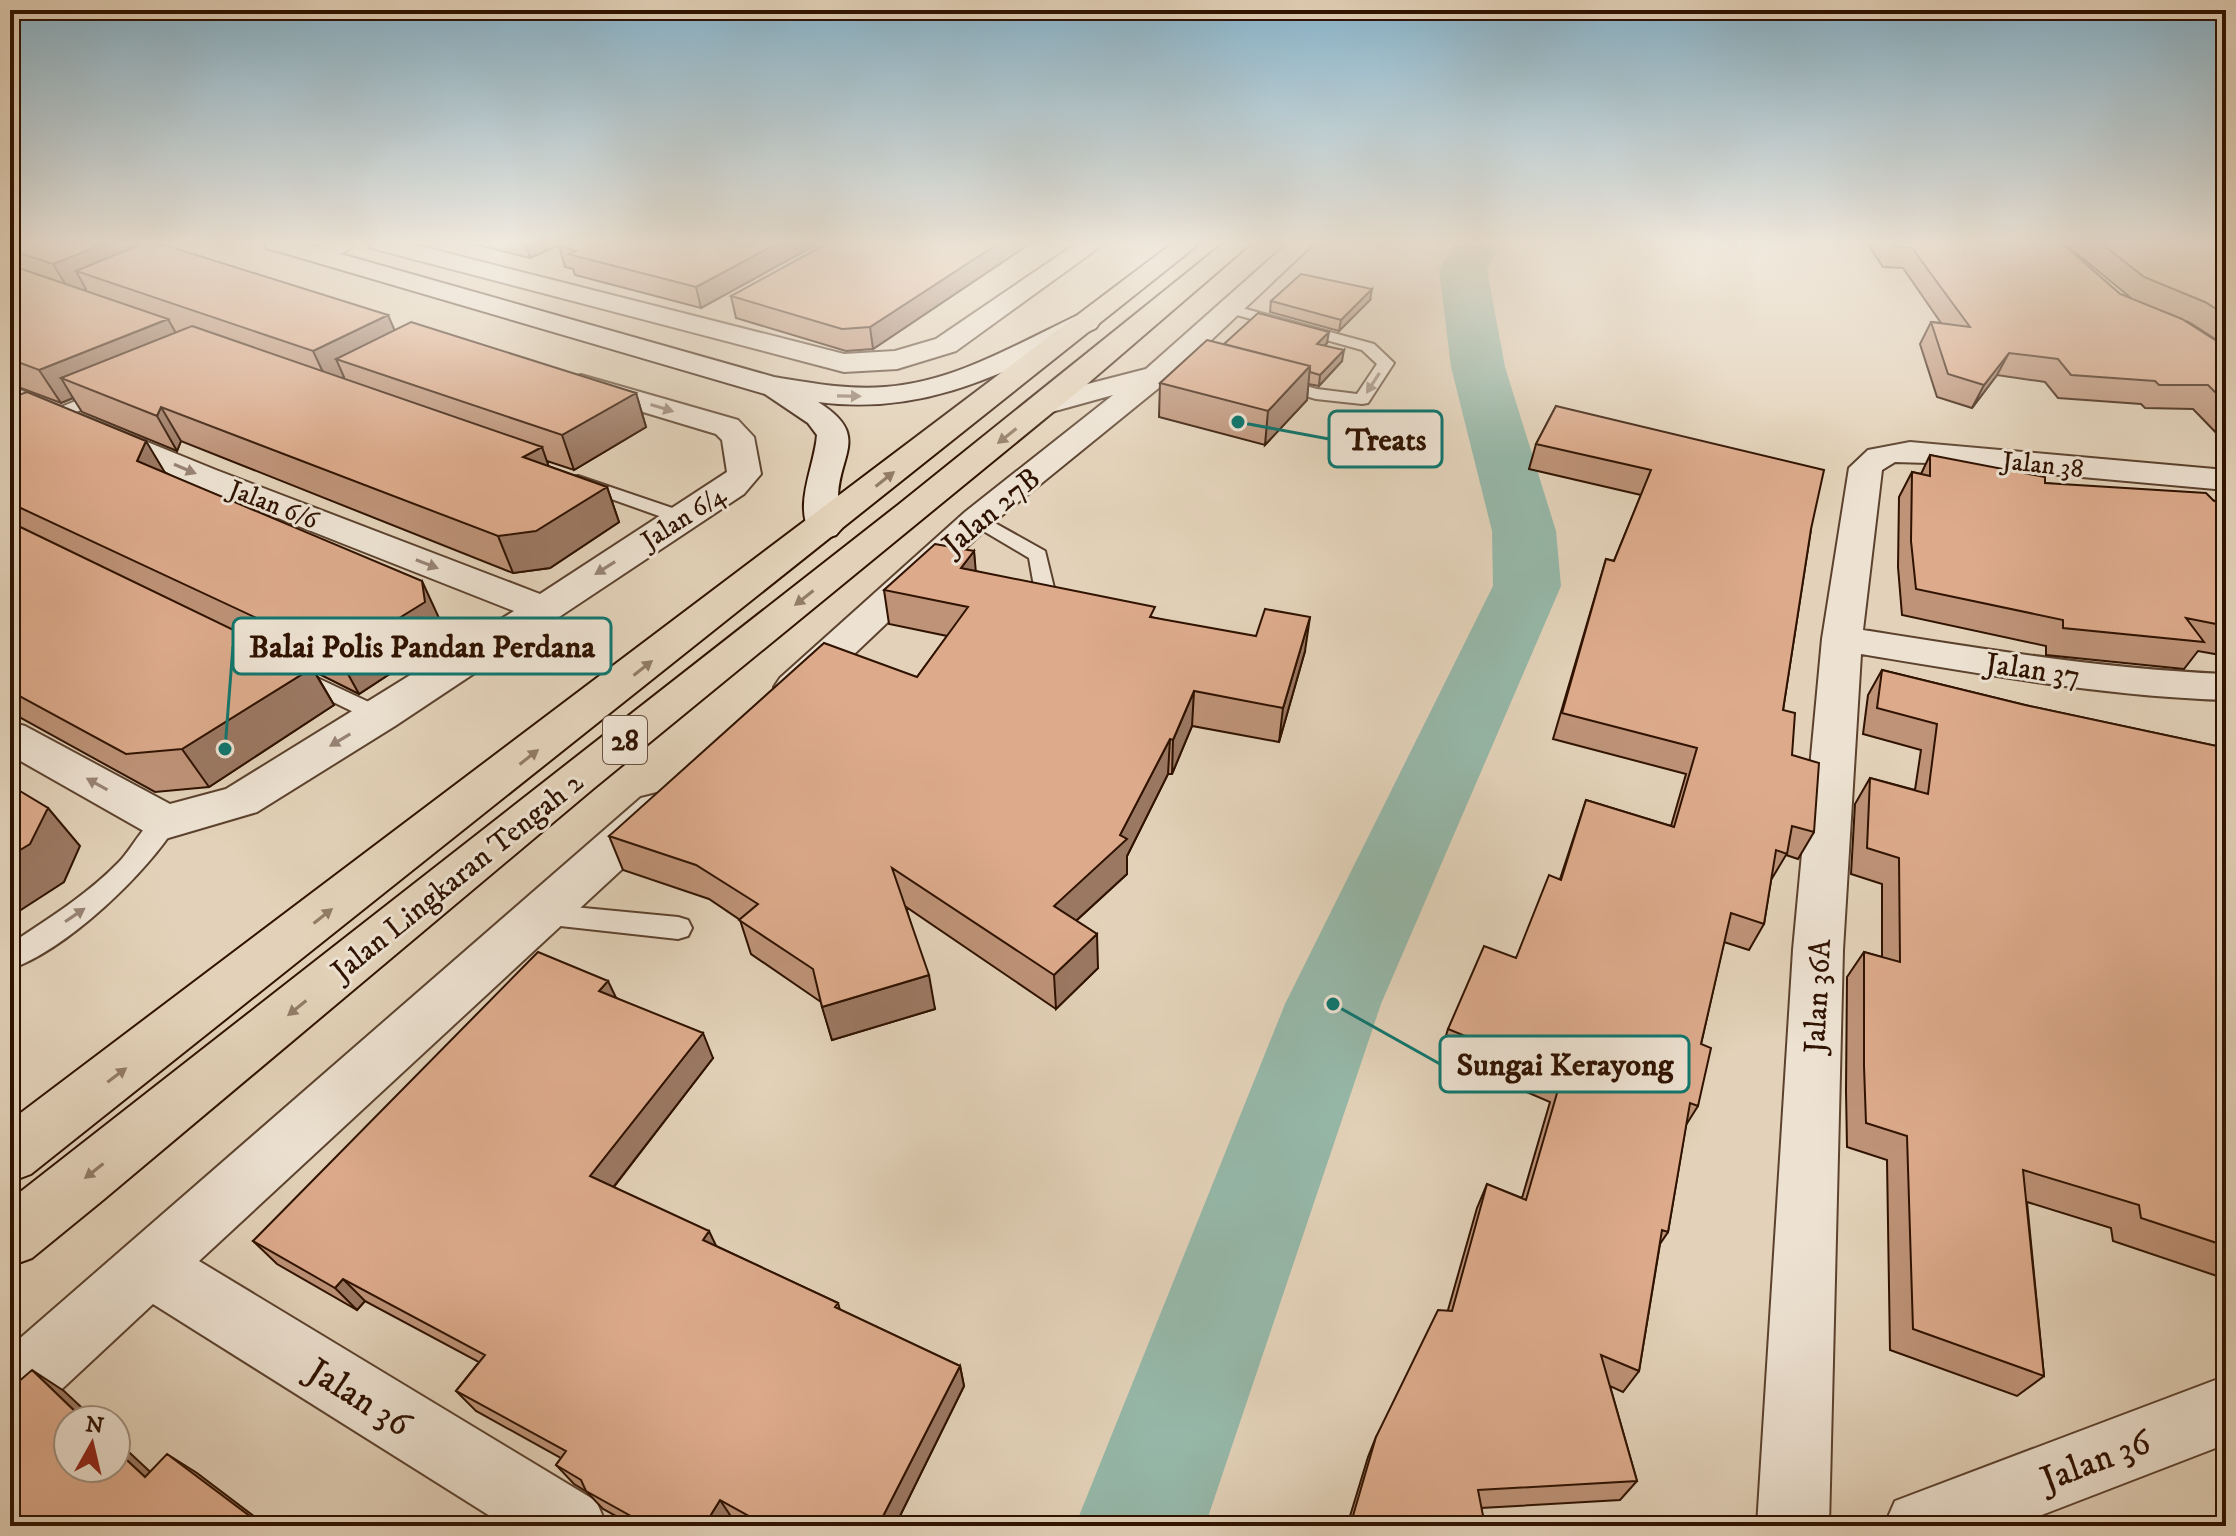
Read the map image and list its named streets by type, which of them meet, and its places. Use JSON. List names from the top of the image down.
{
  "streets": {
    "highway": ["28", "Jalan Lingkaran Tengah 2"],
    "street": [
      "Jalan 38",
      "Jalan 6/6",
      "Jalan 27B",
      "Jalan 6/4",
      "Jalan 37",
      "Jalan 36A",
      "Jalan 36"
    ]
  },
  "crossings": [
    ["Jalan 38", "Jalan 36A"],
    ["Jalan 6/6", "Jalan 6/4"],
    ["Jalan 37", "Jalan 36A"]
  ],
  "places": ["Treats", "Balai Polis Pandan Perdana", "Sungai Kerayong"],
  "north": "top"
}
